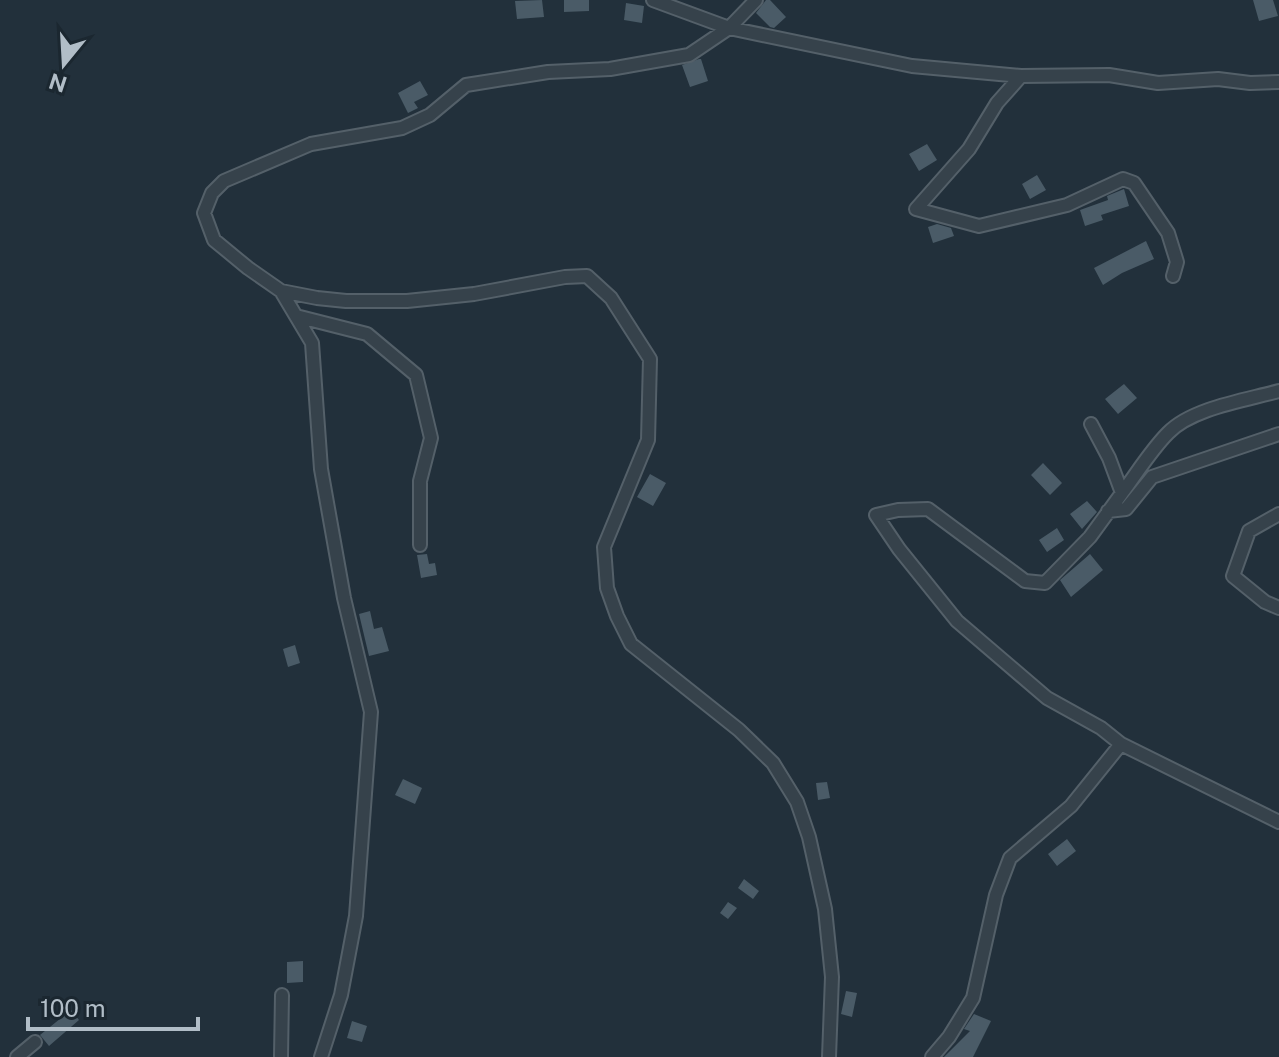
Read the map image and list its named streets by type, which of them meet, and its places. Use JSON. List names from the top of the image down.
{
  "scale_bar": "100 m",
  "north": "bottom"
}
